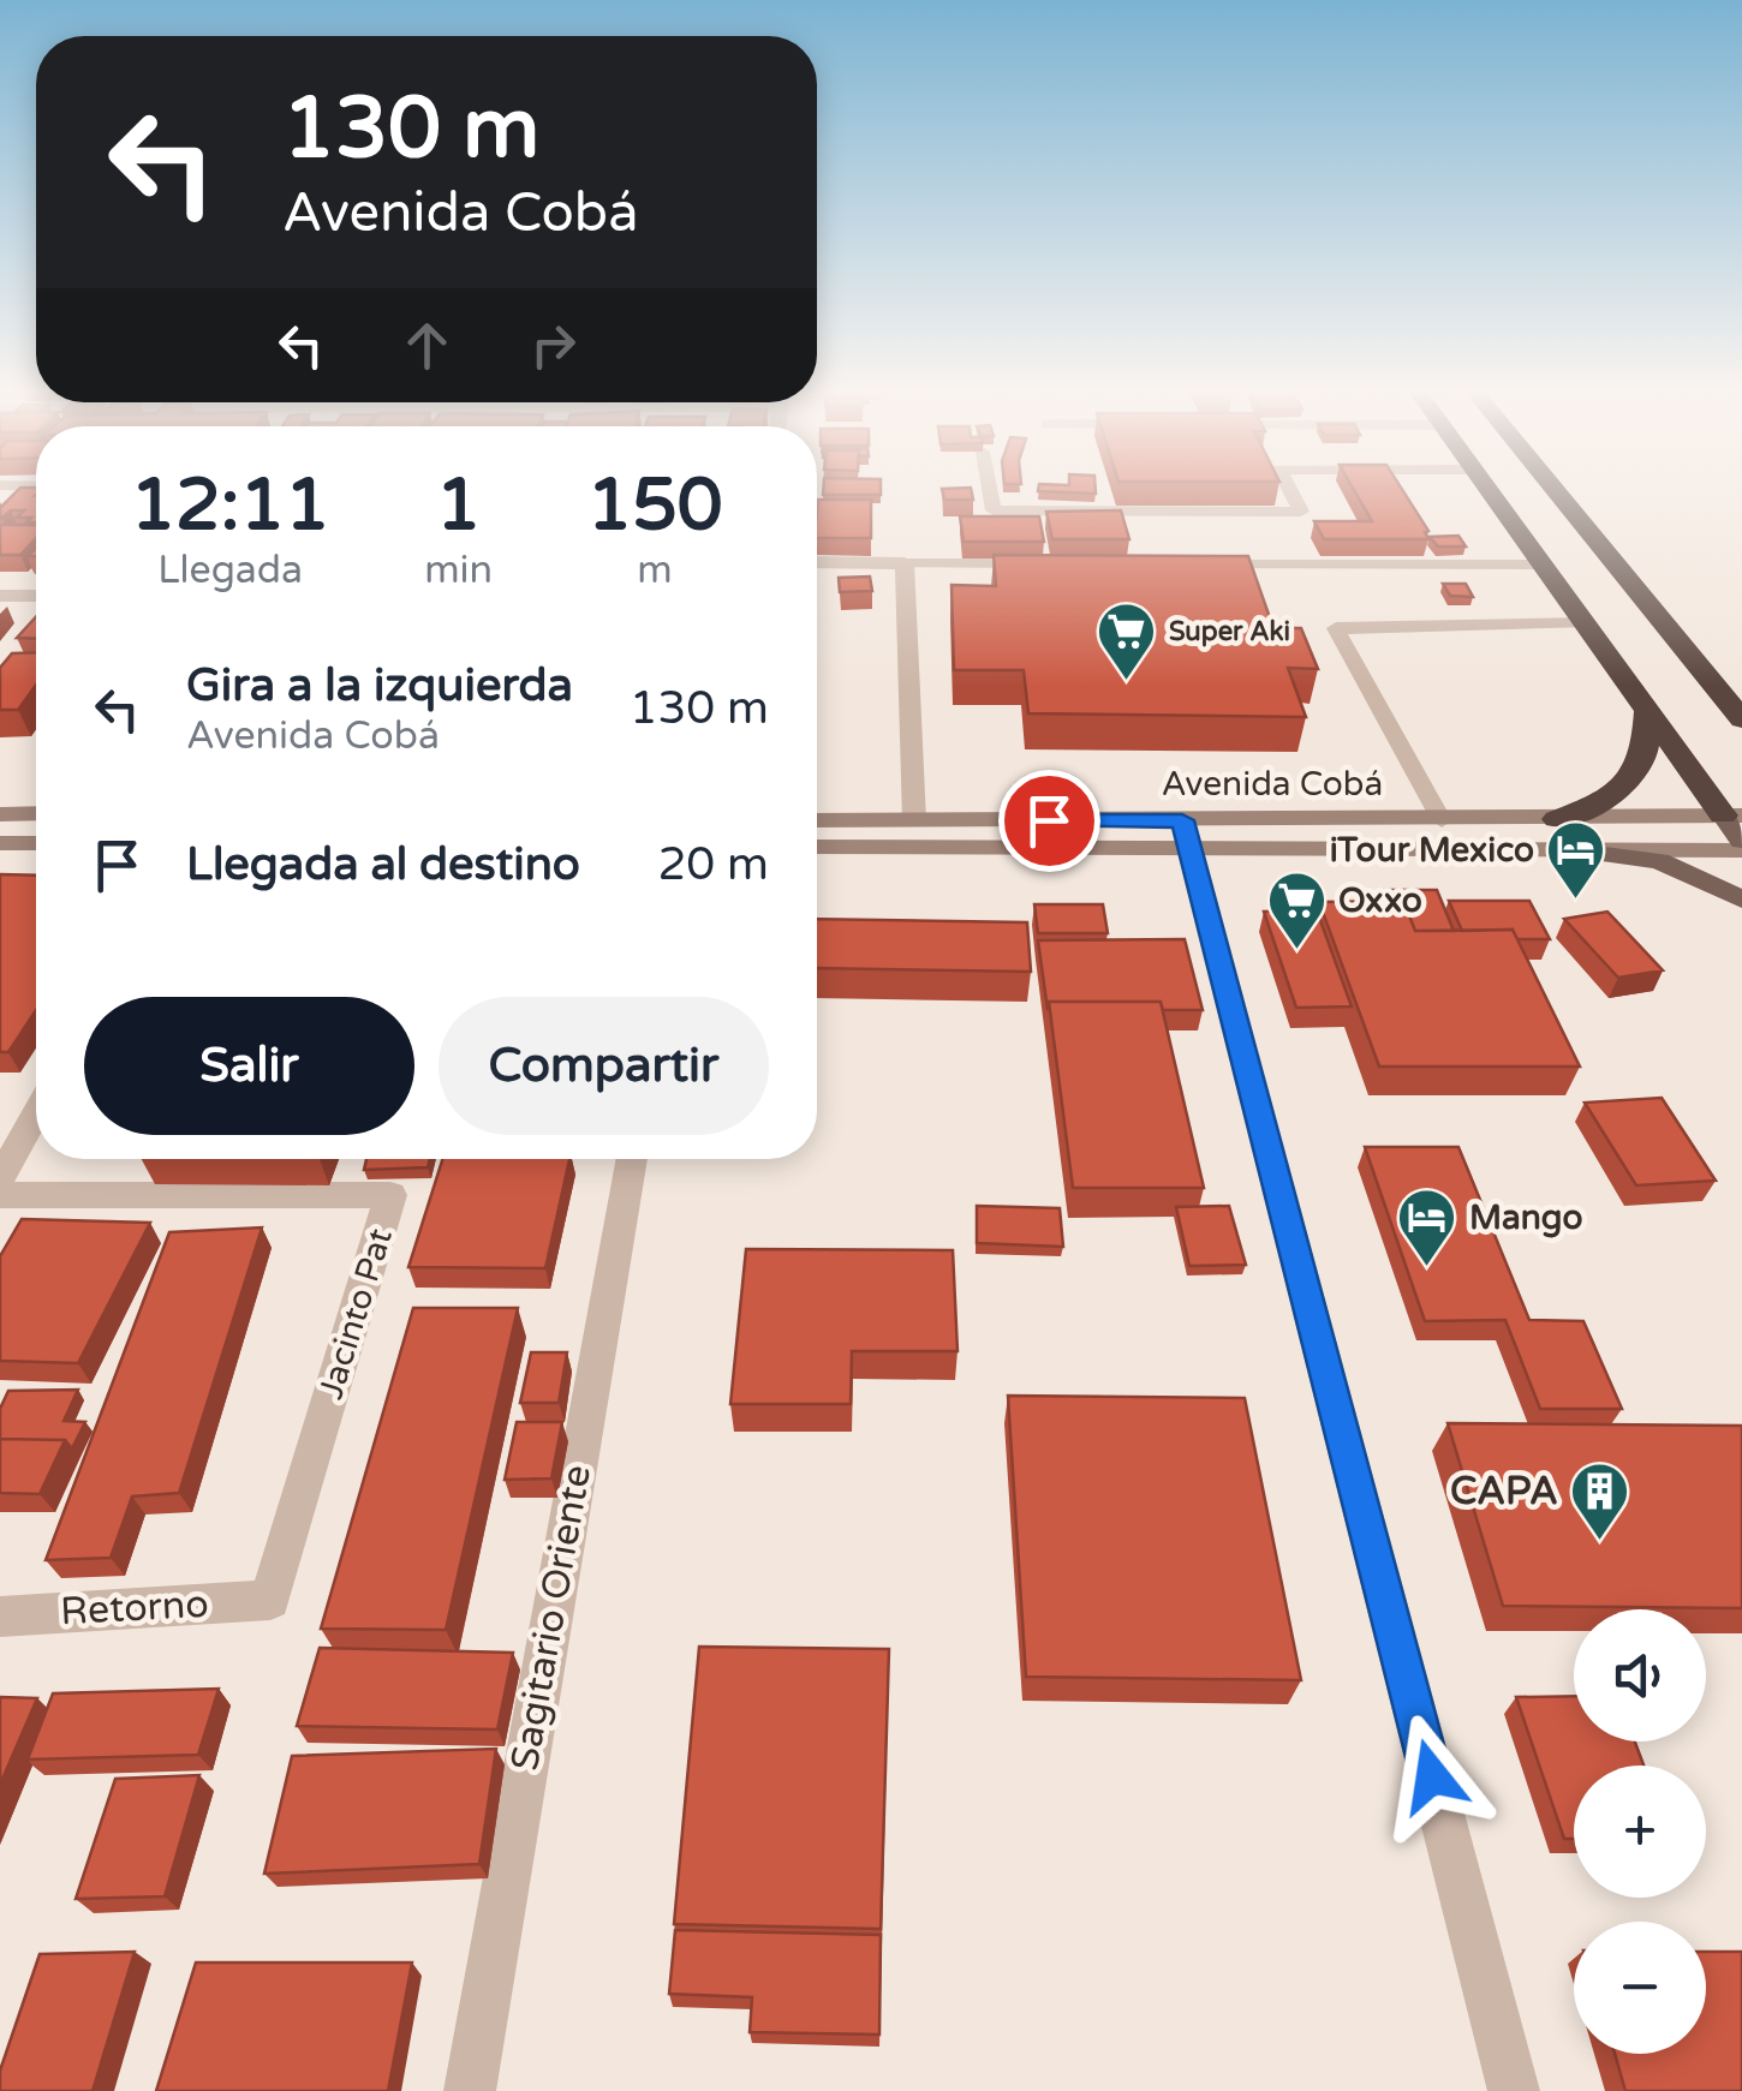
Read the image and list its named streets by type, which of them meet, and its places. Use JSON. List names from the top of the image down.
{
  "streets": {
    "main road": ["Avenida Cobá"],
    "street": ["Jacinto Pat", "Retorno", "Sagitario Oriente"]
  },
  "crossings": [
    ["Jacinto Pat", "Retorno"]
  ],
  "places": {
    "supermarket": ["Super Aki", "Oxxo"],
    "hotel": ["iTour Mexico", "Mango"],
    "building": ["CAPA"]
  },
  "page": {
    "turn": ["130 m", "Avenida Cobá"],
    "eta": [
      "12:11",
      "Llegada",
      "1",
      "min",
      "150",
      "m"
    ],
    "list": [
      {
        "name": "Gira a la izquierda",
        "note": "Avenida Cobá",
        "value": "130 m"
      },
      {
        "name": "Llegada al destino",
        "value": "20 m"
      }
    ],
    "buttons": ["Salir", "Compartir"],
    "map_buttons": ["+", "−"]
  }
}
